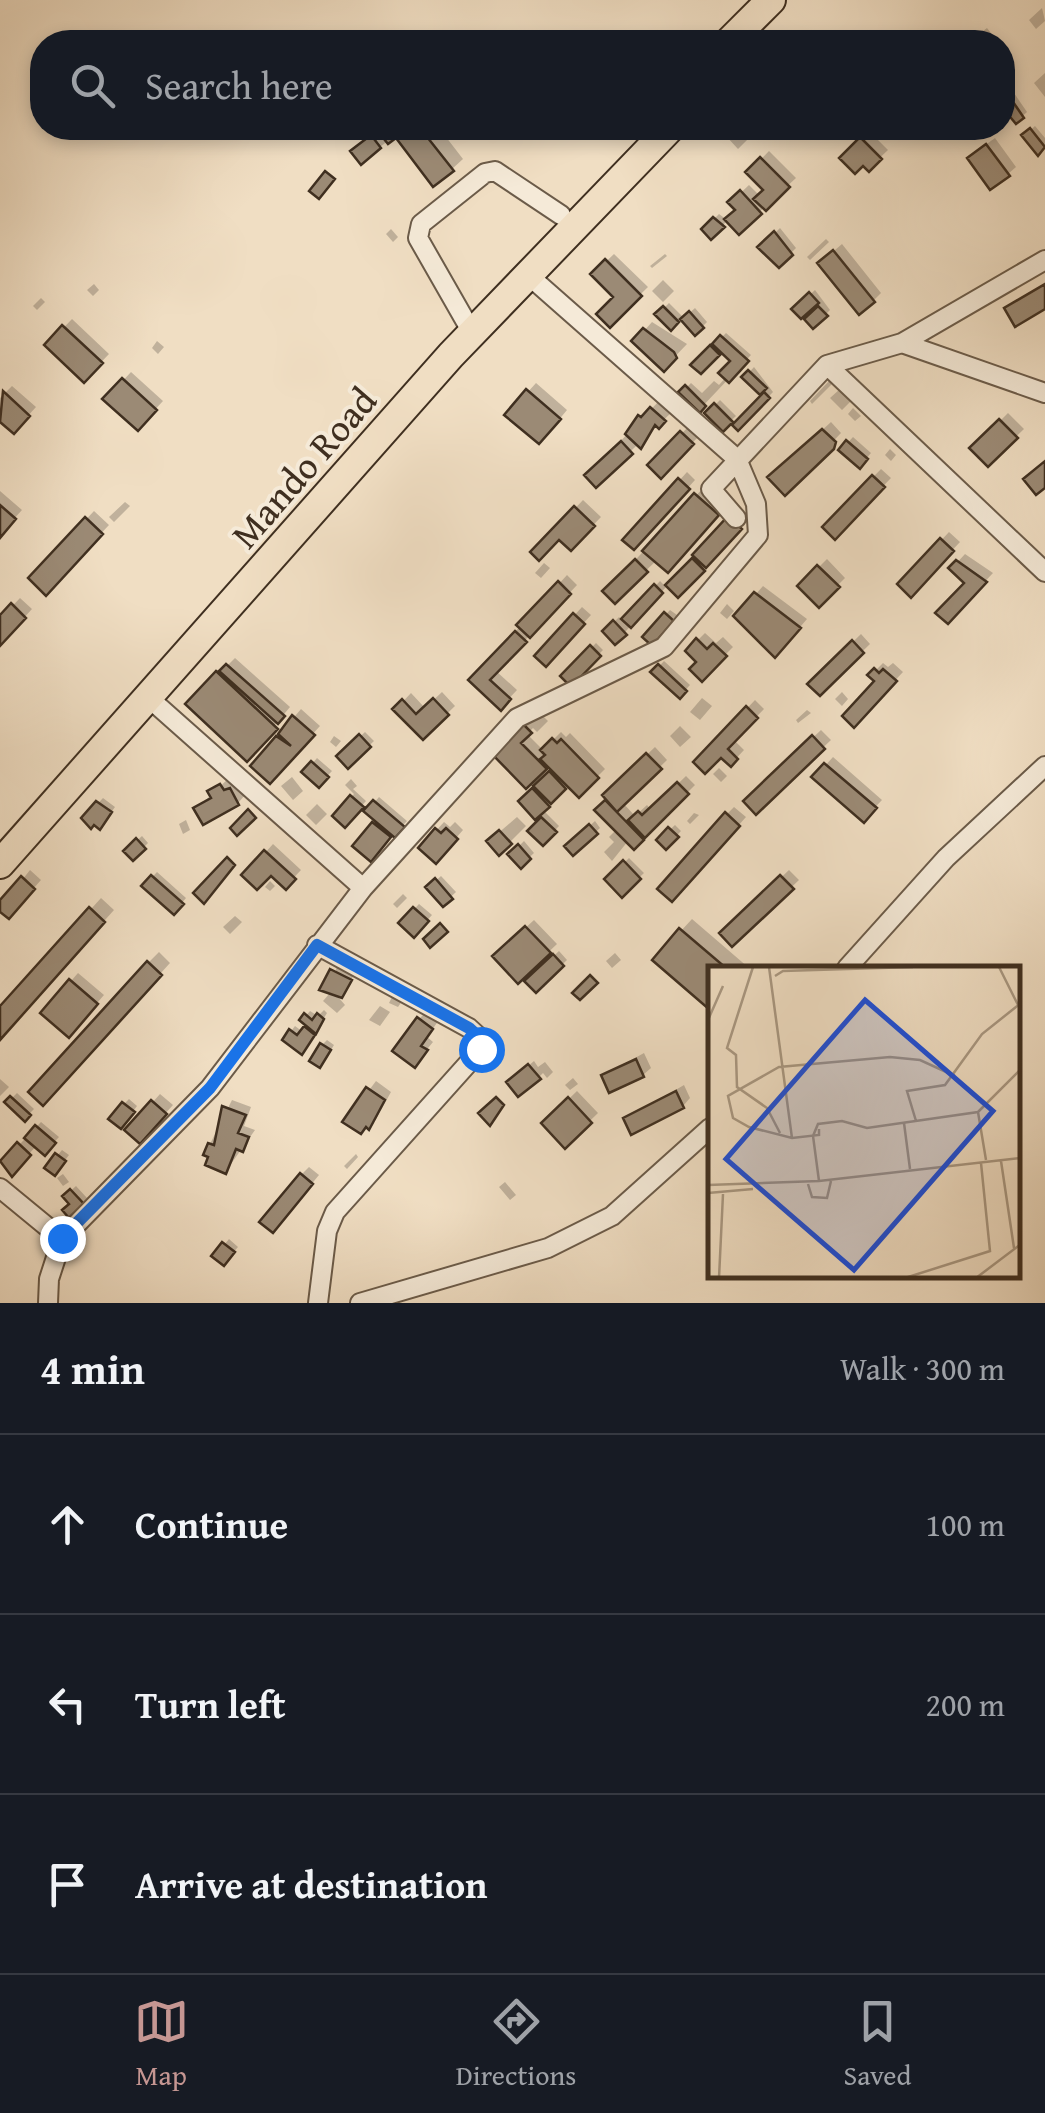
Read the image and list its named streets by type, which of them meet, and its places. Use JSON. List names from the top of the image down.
{
  "streets": {
    "highway": ["Mando Road"]
  },
  "page": {
    "search": "Search here",
    "heading": ["4 min", "Walk · 300 m"],
    "list": [
      ["Continue", "100 m"],
      ["Turn left", "200 m"],
      "Arrive at destination"
    ],
    "nav": ["Map", "Directions", "Saved"]
  }
}
